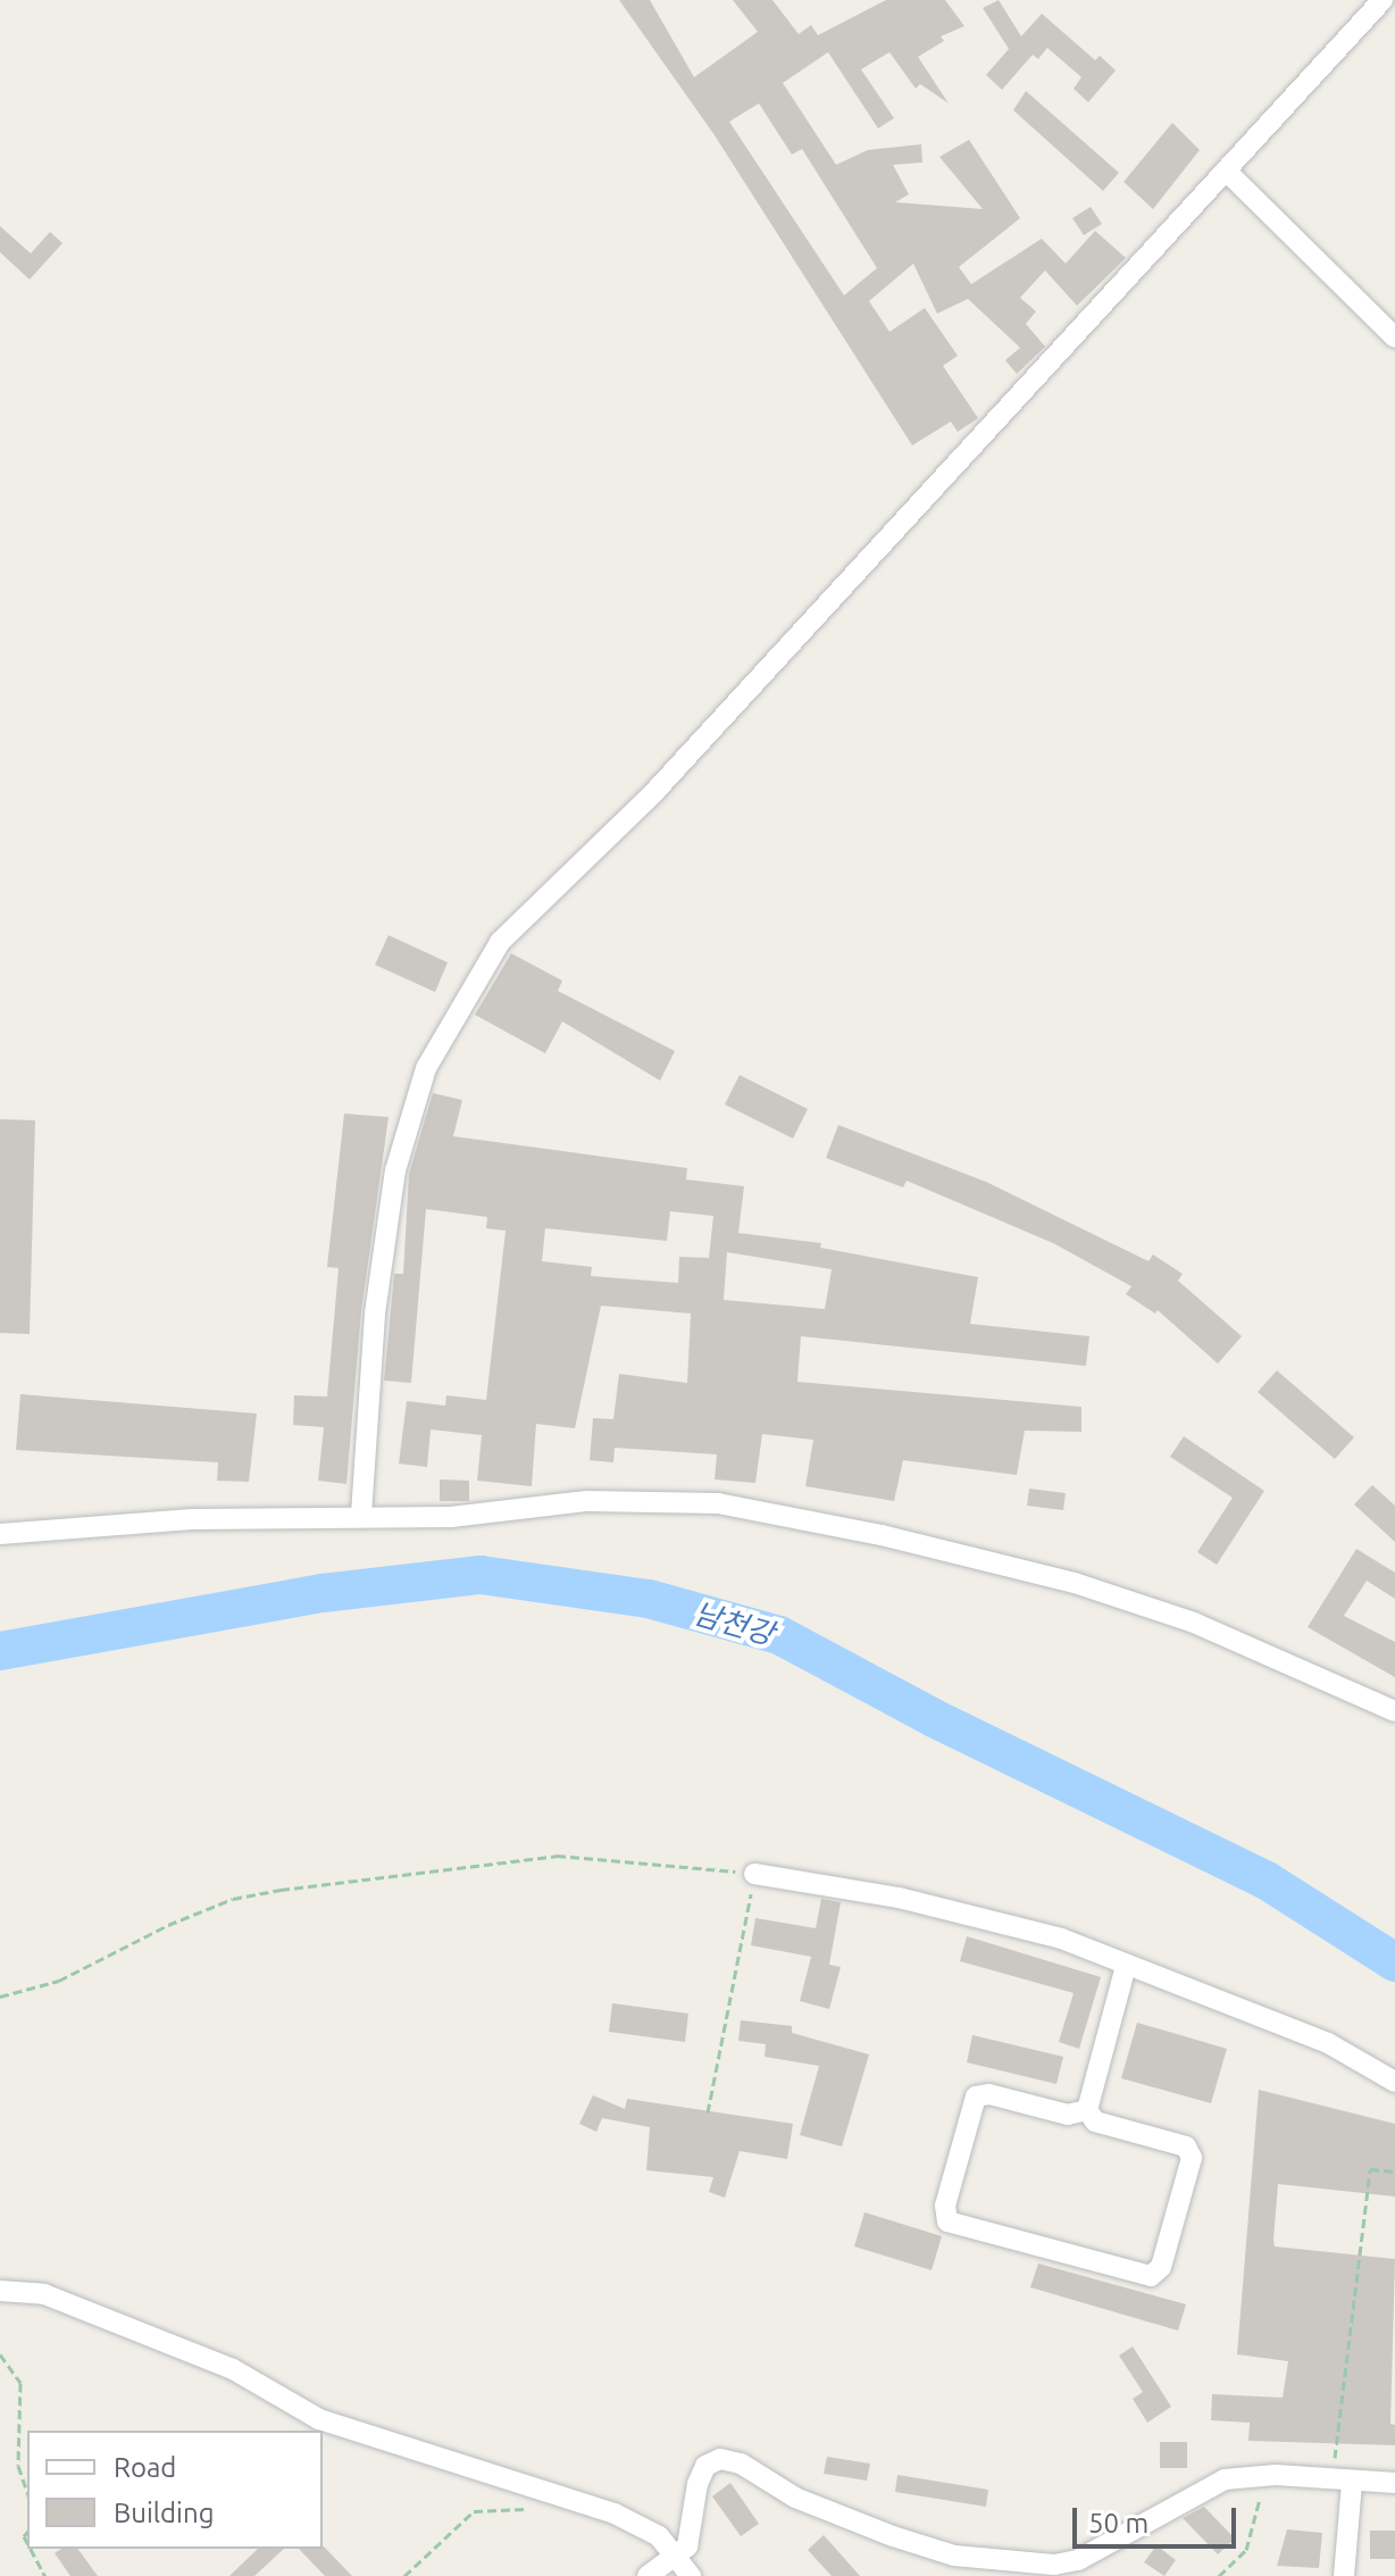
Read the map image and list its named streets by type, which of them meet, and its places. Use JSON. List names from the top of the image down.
{
  "water": ["남천강"],
  "legend": ["Road", "Building"],
  "scale_bar": "50 m"
}
